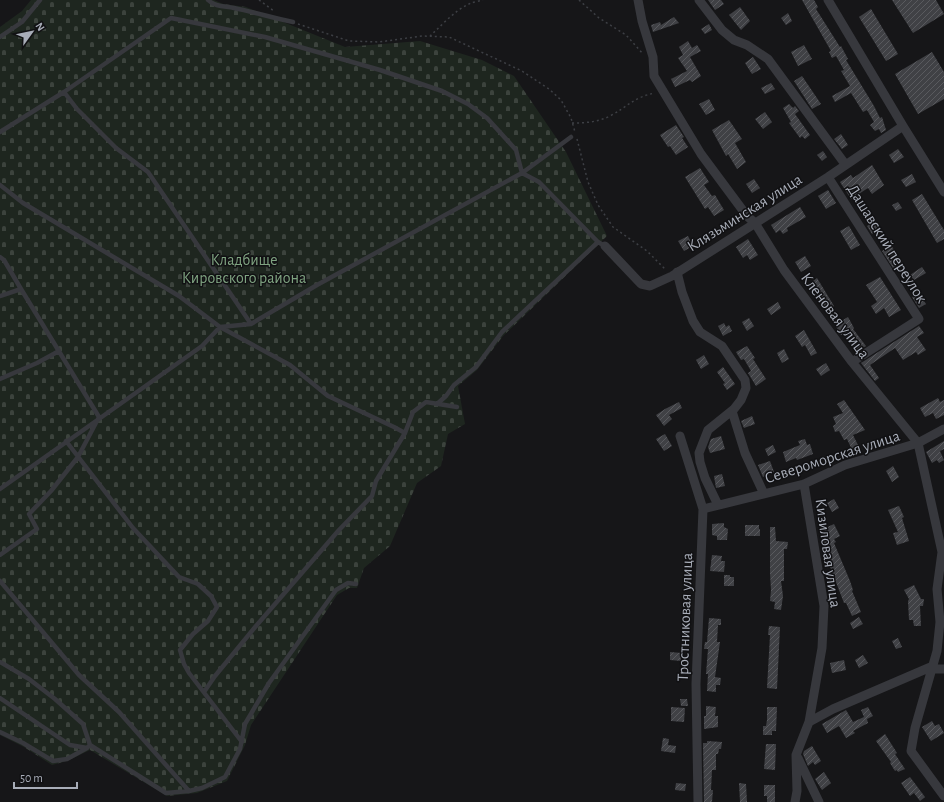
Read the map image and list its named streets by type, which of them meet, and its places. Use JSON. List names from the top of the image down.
{
  "streets": {
    "street": [
      "Клязьминская улица",
      "Дашавский переулок",
      "Кленовая улица",
      "Североморская улица",
      "Кизиловая улица",
      "Тростниковая улица"
    ]
  },
  "crossings": [
    ["Клязьминская улица", "Дашавский переулок"],
    ["Клязьминская улица", "Кленовая улица"],
    ["Дашавский переулок", "Кленовая улица"],
    ["Кленовая улица", "Североморская улица"],
    ["Североморская улица", "Кизиловая улица"],
    ["Североморская улица", "Тростниковая улица"]
  ],
  "parks": ["Кладбище Кировского района"],
  "scale_bar": "50 m",
  "north": "top right"
}
